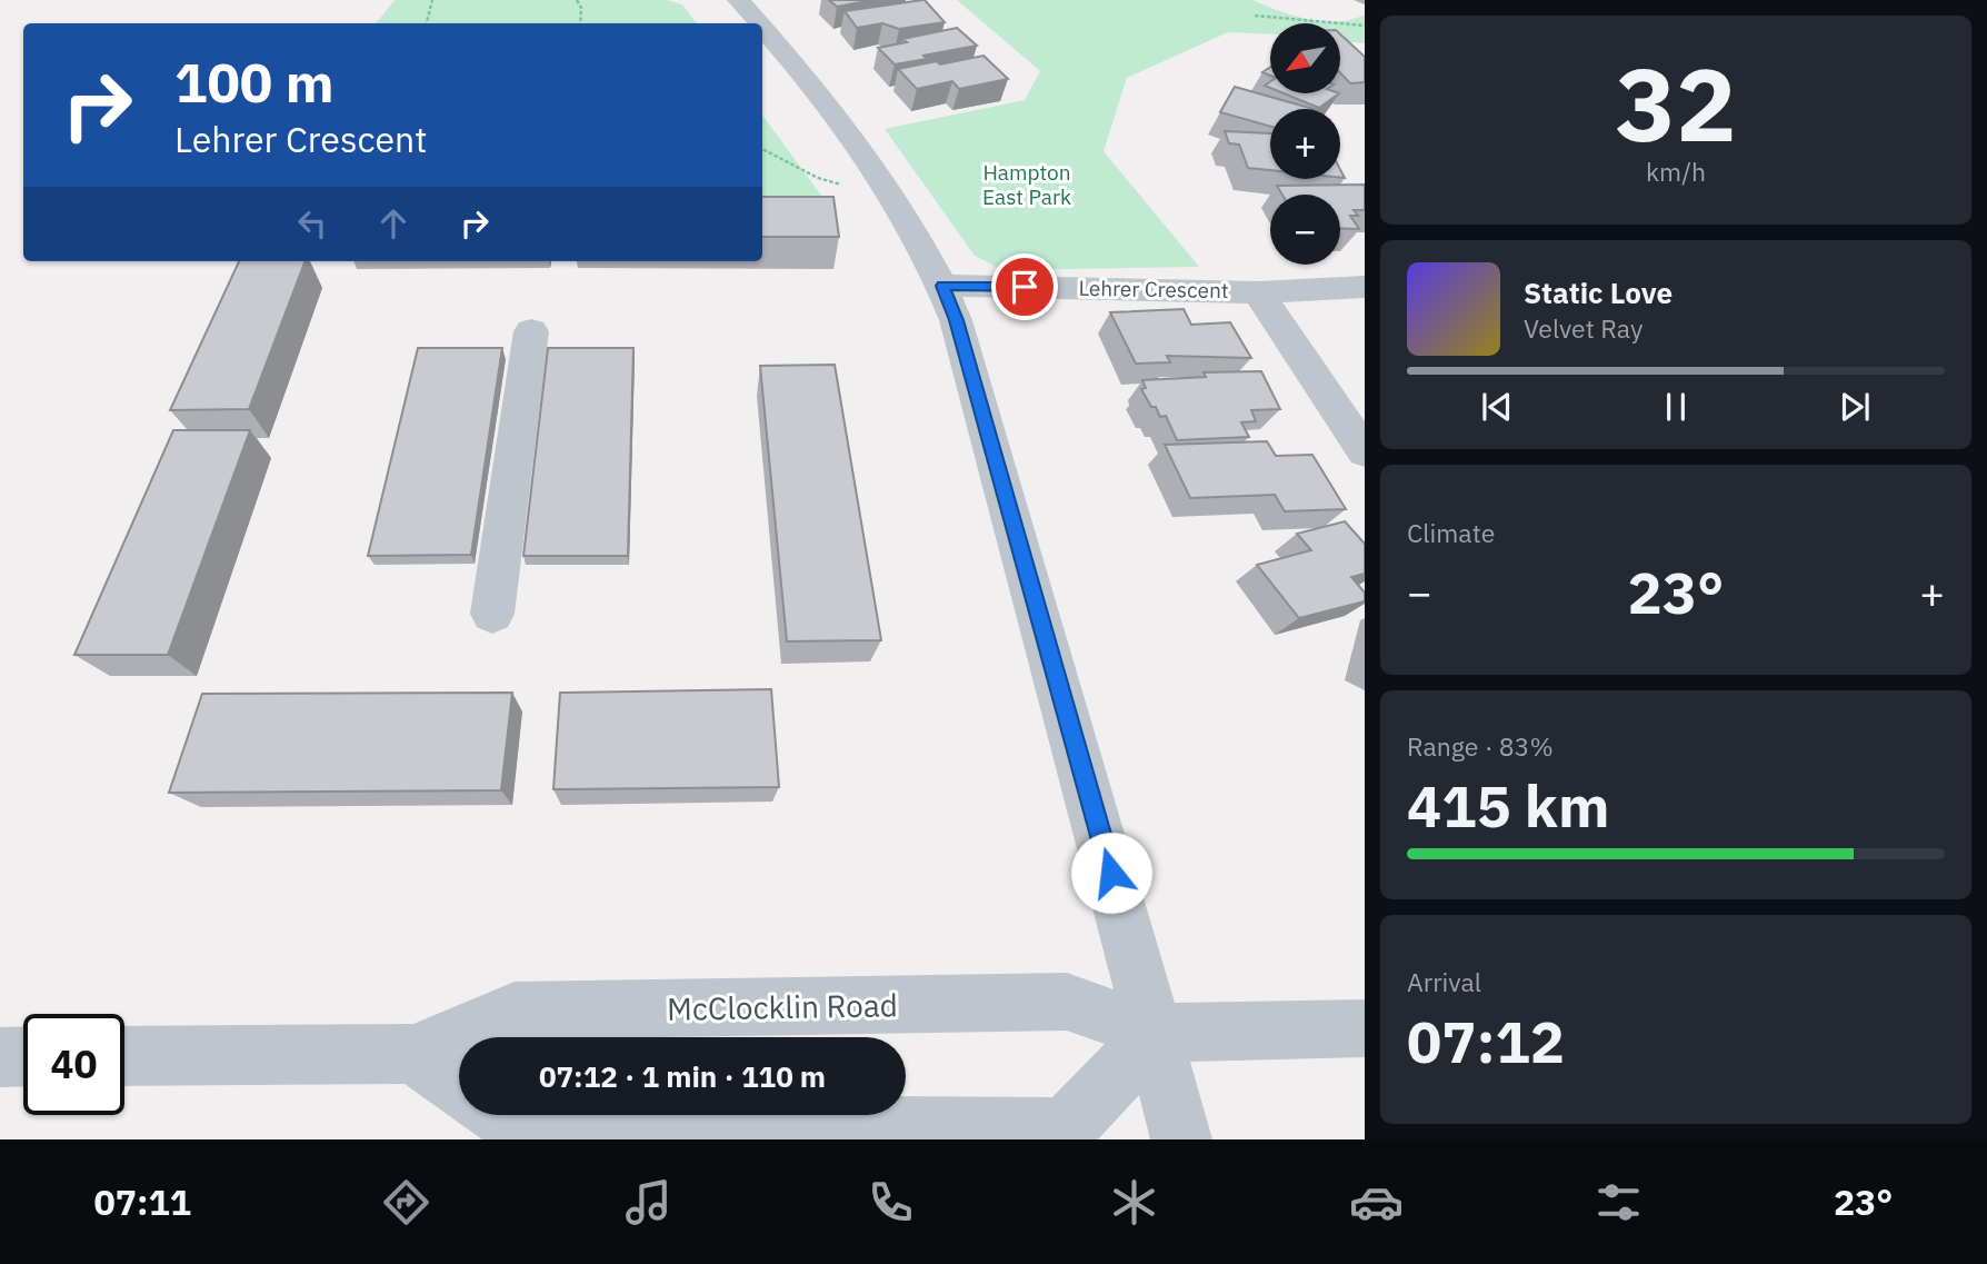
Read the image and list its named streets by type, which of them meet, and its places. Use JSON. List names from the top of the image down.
{
  "streets": {
    "street": ["Lehrer Crescent", "McClocklin Road"]
  },
  "parks": ["Hampton East Park"],
  "north": "bottom left",
  "page": {
    "tile": [
      ["32", "km/h"],
      "Climate",
      ["Range · 83%", "415 km"],
      ["Arrival", "07:12"]
    ],
    "map_buttons": ["+", "−"],
    "turn": ["100 m", "Lehrer Crescent"],
    "song": ["Static Love", "Velvet Ray"],
    "heat": ["−", "23°", "+"],
    "limit": "40",
    "trip": "07:12 · 1 min · 110 m",
    "tabs": ["07:11", "23°"]
  }
}
